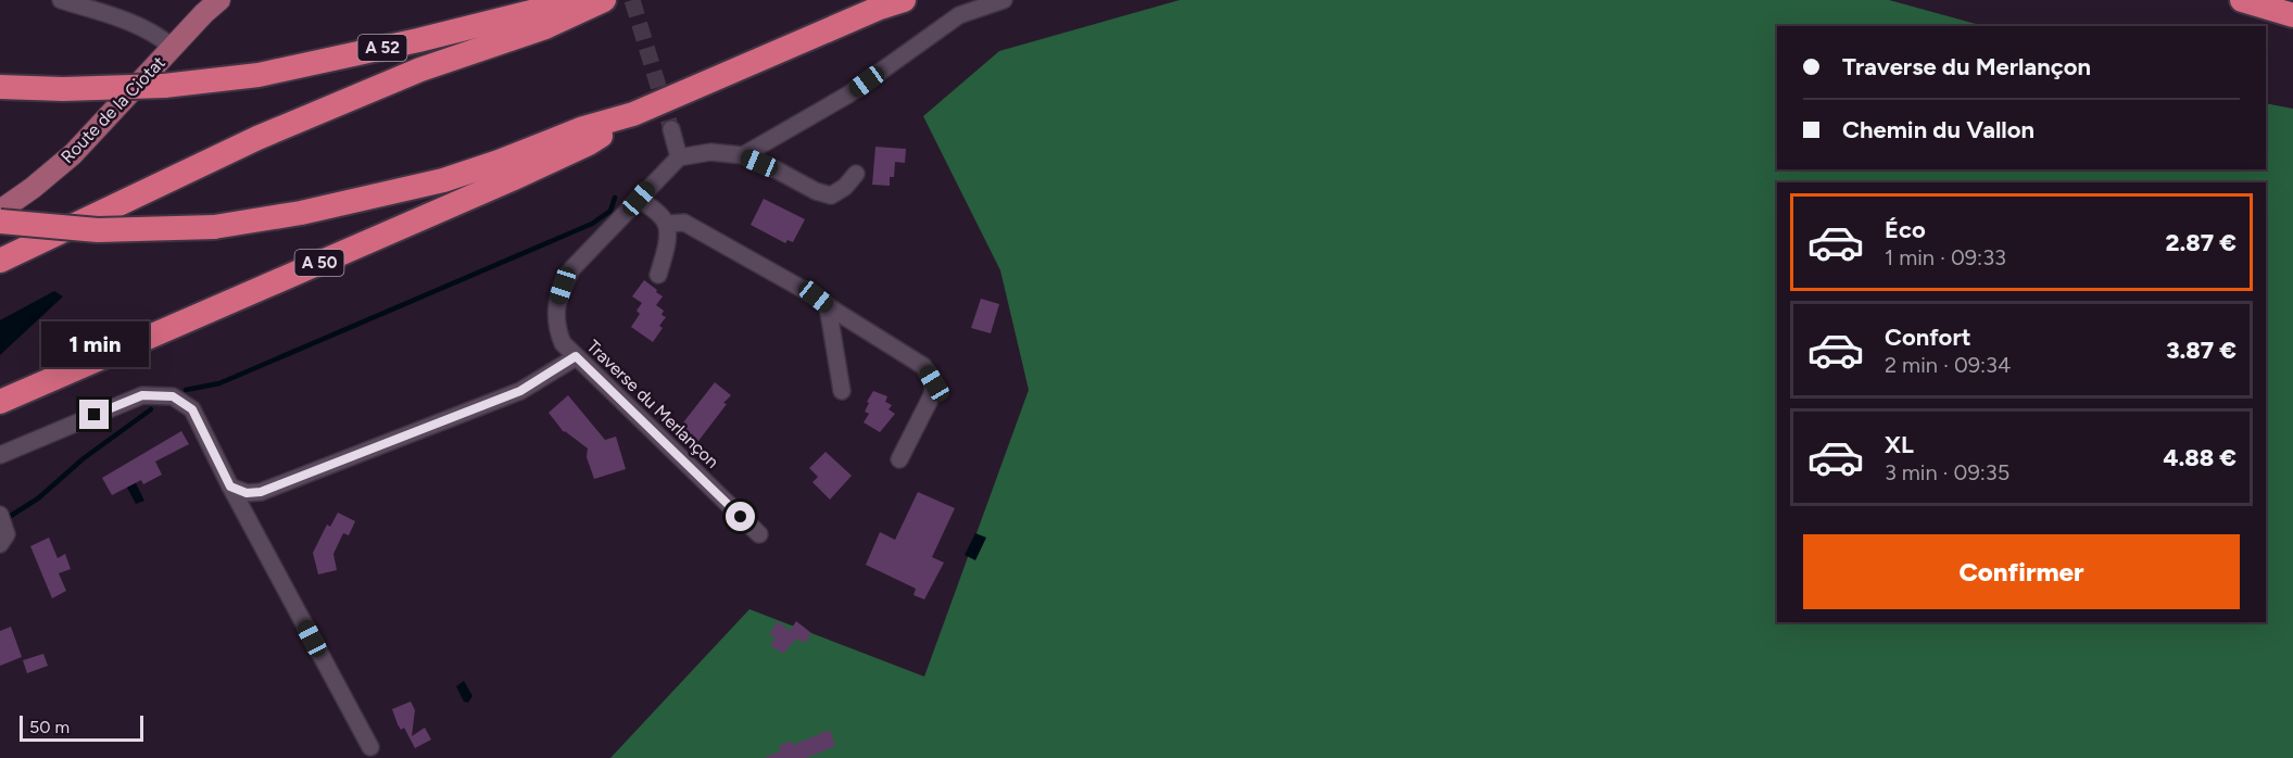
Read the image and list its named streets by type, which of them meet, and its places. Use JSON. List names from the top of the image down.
{
  "streets": {
    "highway": ["A 52", "A 50"],
    "main road": ["Route de la Ciotat"],
    "street": ["Traverse du Merlançon"]
  },
  "scale_bar": "50 m",
  "page": {
    "banner": ["Traverse du Merlançon", "Chemin du Vallon"],
    "list": [
      {
        "name": "Éco",
        "note": "1 min · 09:33",
        "value": "2.87 €"
      },
      {
        "name": "Confort",
        "note": "2 min · 09:34",
        "value": "3.87 €"
      },
      {
        "name": "XL",
        "note": "3 min · 09:35",
        "value": "4.88 €"
      }
    ],
    "bubble": "1 min",
    "buttons": "Confirmer",
    "scale": "50 m"
  }
}
